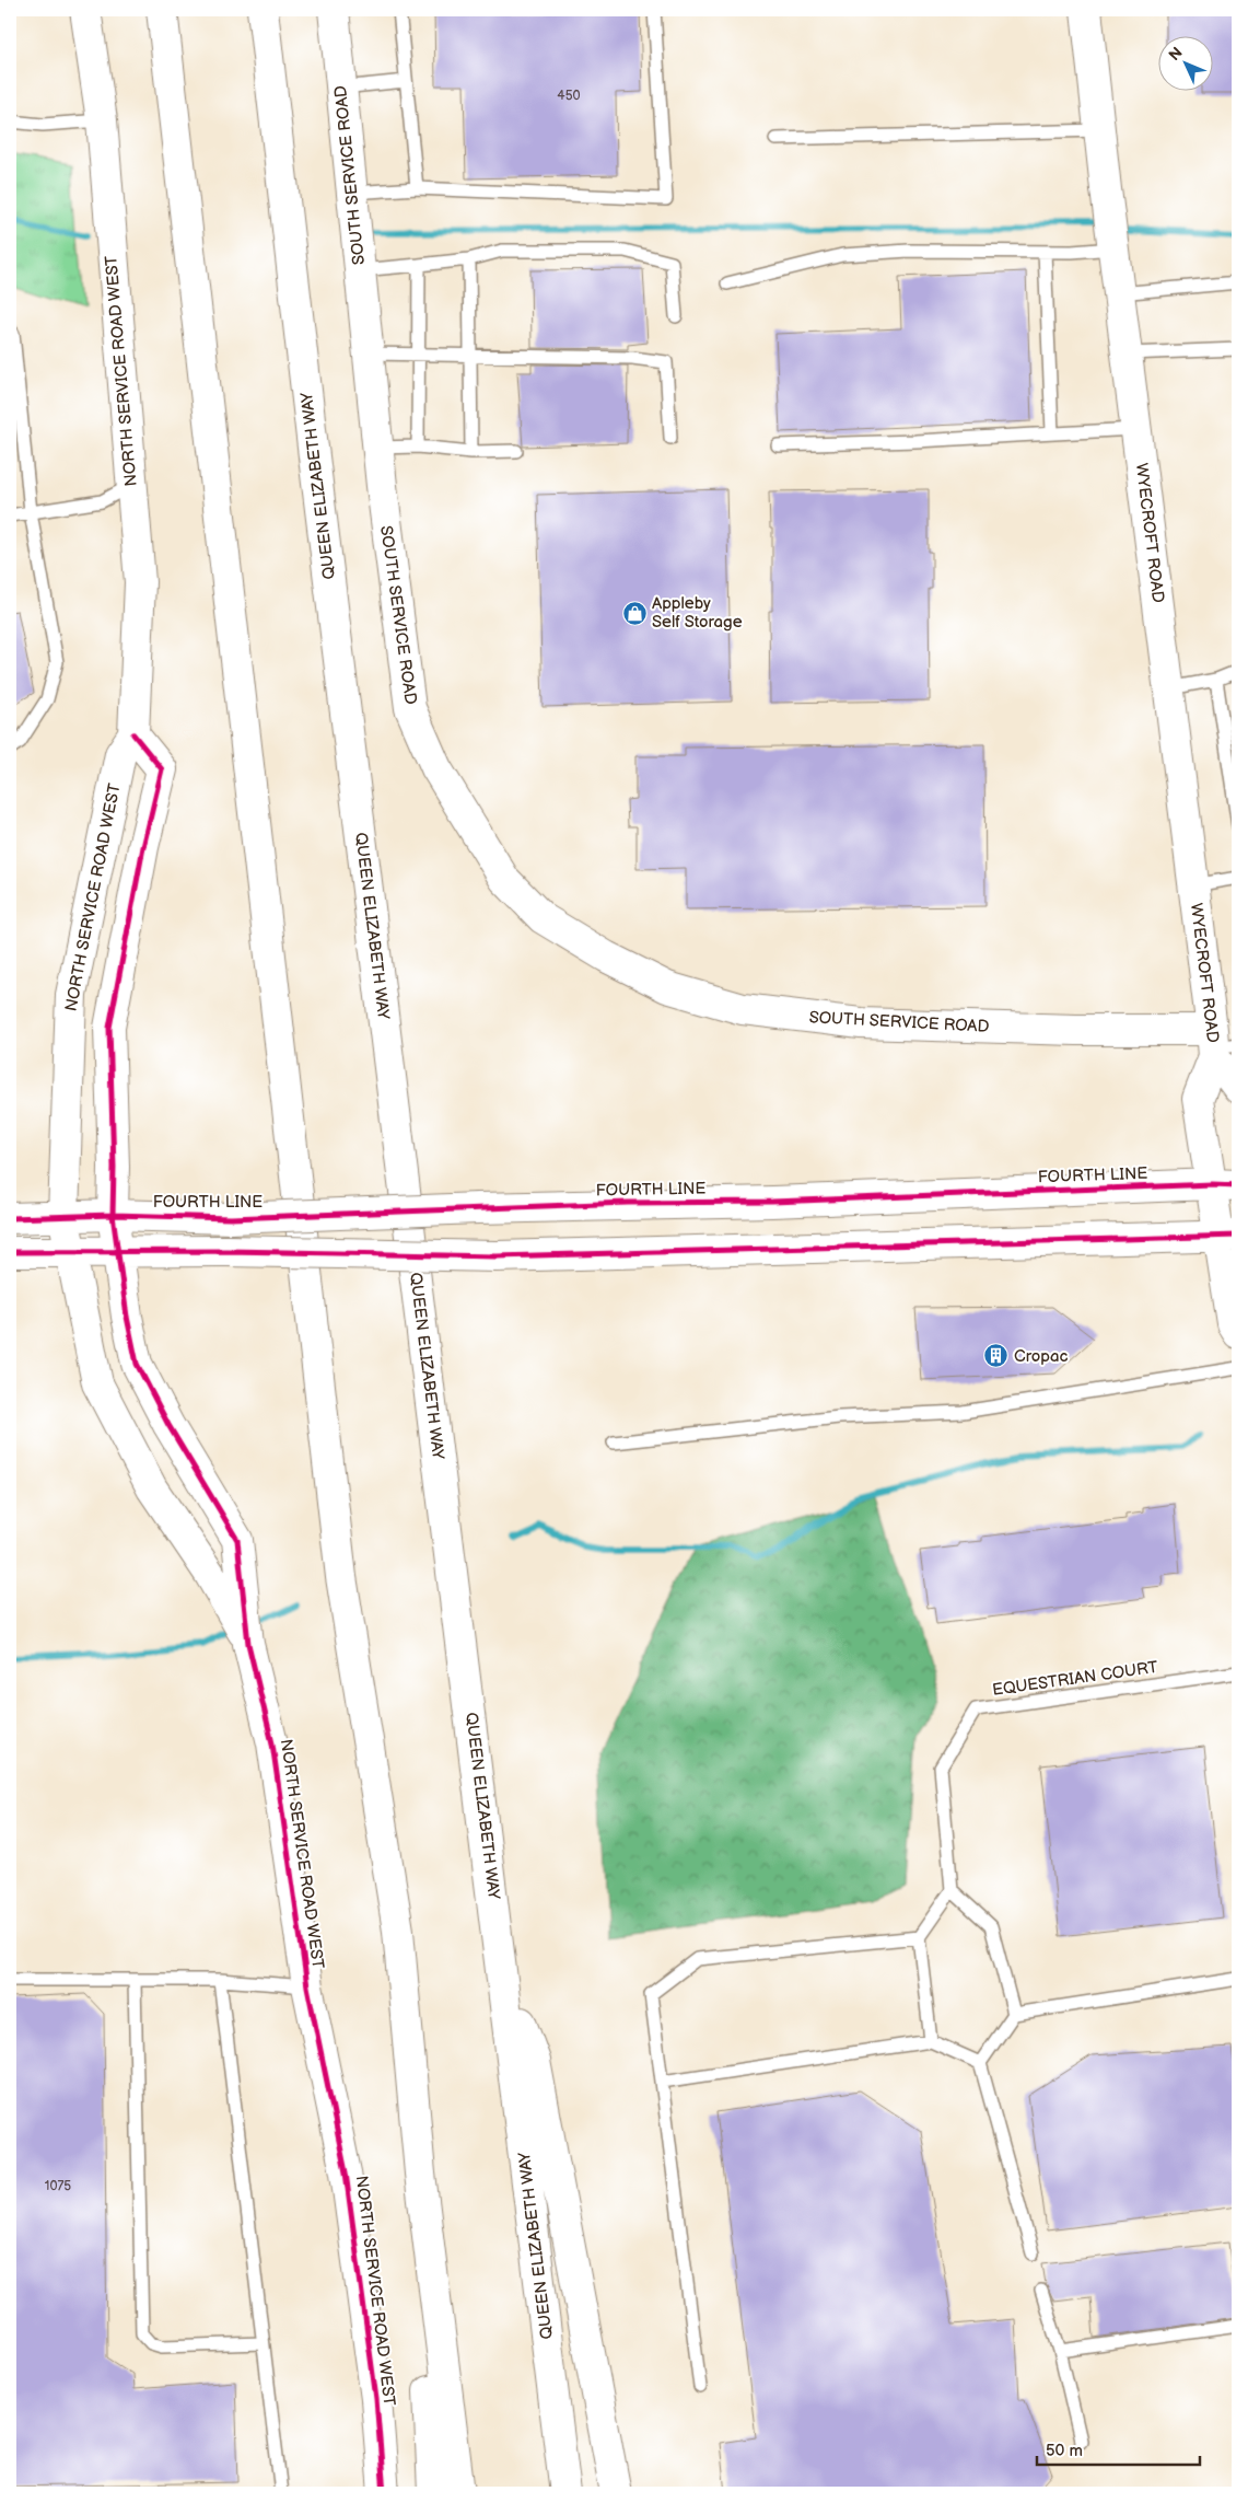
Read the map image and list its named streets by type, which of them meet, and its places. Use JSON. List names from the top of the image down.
{
  "streets": {
    "main road": [
      "SOUTH SERVICE ROAD",
      "NORTH SERVICE ROAD WEST",
      "QUEEN ELIZABETH WAY",
      "WYECROFT ROAD",
      "FOURTH LINE"
    ],
    "lane": ["EQUESTRIAN COURT"]
  },
  "crossings": [
    ["SOUTH SERVICE ROAD", "WYECROFT ROAD"],
    ["NORTH SERVICE ROAD WEST", "FOURTH LINE"],
    ["WYECROFT ROAD", "FOURTH LINE"]
  ],
  "places": {
    "shop": ["Appleby Self Storage"],
    "building": ["Cropac"]
  },
  "house_numbers": ["450", "1075"],
  "scale_bar": "50 m",
  "north": "top left"
}
